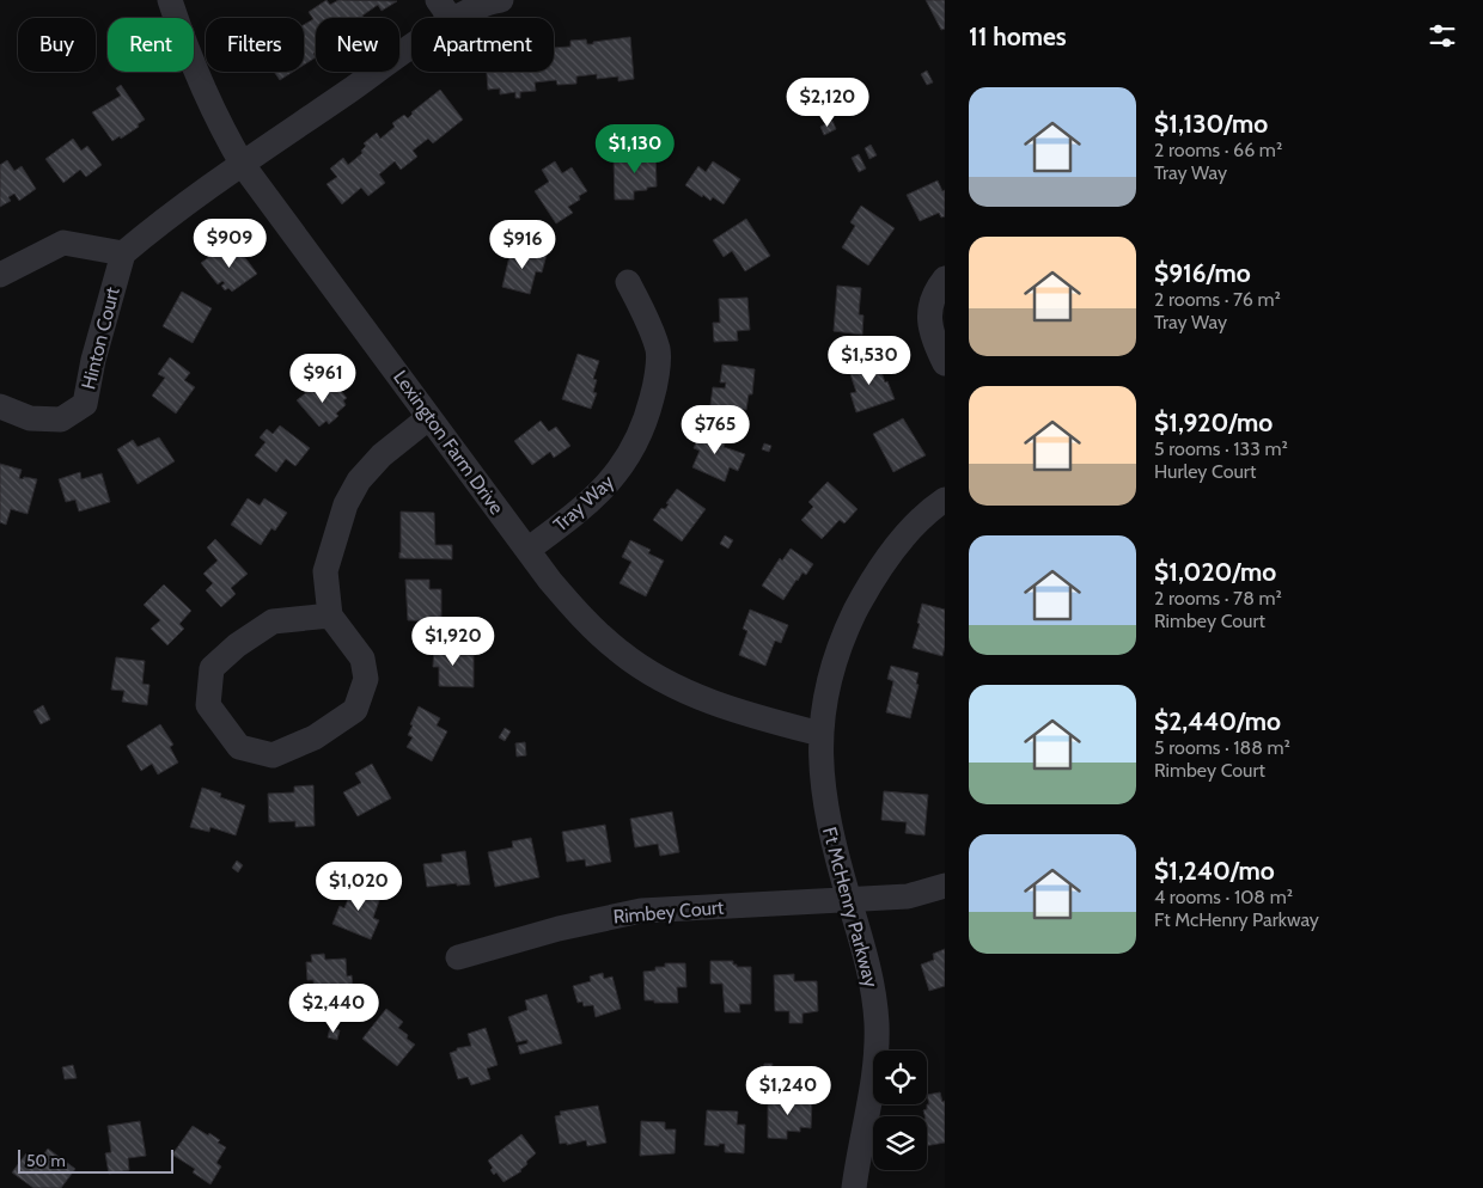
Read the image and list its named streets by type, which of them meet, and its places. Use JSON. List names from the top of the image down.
{
  "streets": {
    "street": [
      "Hinton Court",
      "Lexington Farm Drive",
      "Tray Way",
      "Ft McHenry Parkway",
      "Rimbey Court"
    ]
  },
  "crossings": [
    ["Lexington Farm Drive", "Tray Way"],
    ["Lexington Farm Drive", "Ft McHenry Parkway"],
    ["Ft McHenry Parkway", "Rimbey Court"]
  ],
  "scale_bar": "50 m",
  "page": {
    "heading": "11 homes",
    "chip": [
      "Buy",
      "Rent",
      "Filters",
      "New",
      "Apartment"
    ],
    "list": [
      {
        "name": "$1,130/mo",
        "note": "2 rooms · 66 m² · Tray Way"
      },
      {
        "name": "$916/mo",
        "note": "2 rooms · 76 m² · Tray Way"
      },
      {
        "name": "$1,920/mo",
        "note": "5 rooms · 133 m² · Hurley Court"
      },
      {
        "name": "$1,020/mo",
        "note": "2 rooms · 78 m² · Rimbey Court"
      },
      {
        "name": "$2,440/mo",
        "note": "5 rooms · 188 m² · Rimbey Court"
      },
      {
        "name": "$1,240/mo",
        "note": "4 rooms · 108 m² · Ft McHenry Parkway"
      }
    ],
    "price": [
      "$2,120",
      "$1,130",
      "$909",
      "$916",
      "$1,530",
      "$961",
      "$765",
      "$1,920",
      "$1,020",
      "$2,440",
      "$1,240"
    ],
    "scale": "50 m"
  }
}
